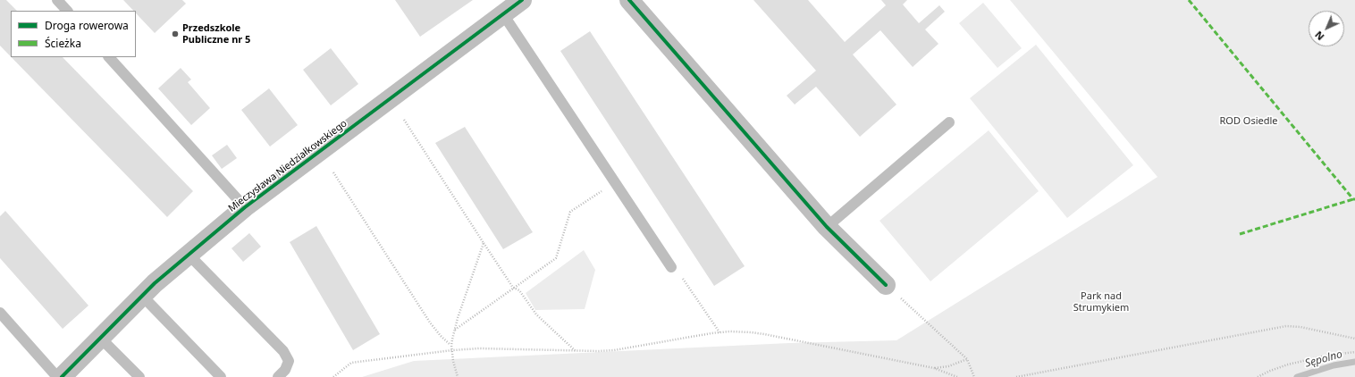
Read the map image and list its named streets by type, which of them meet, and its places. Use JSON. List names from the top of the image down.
{
  "streets": {
    "street": ["Mieczysława Niedziałkowskiego"]
  },
  "water": ["Sępolno"],
  "parks": ["ROD Osiedle", "Park nad Strumykiem"],
  "places": ["Przedszkole Publiczne nr 5"],
  "legend": ["Droga rowerowa", "Ścieżka"],
  "north": "bottom left"
}
